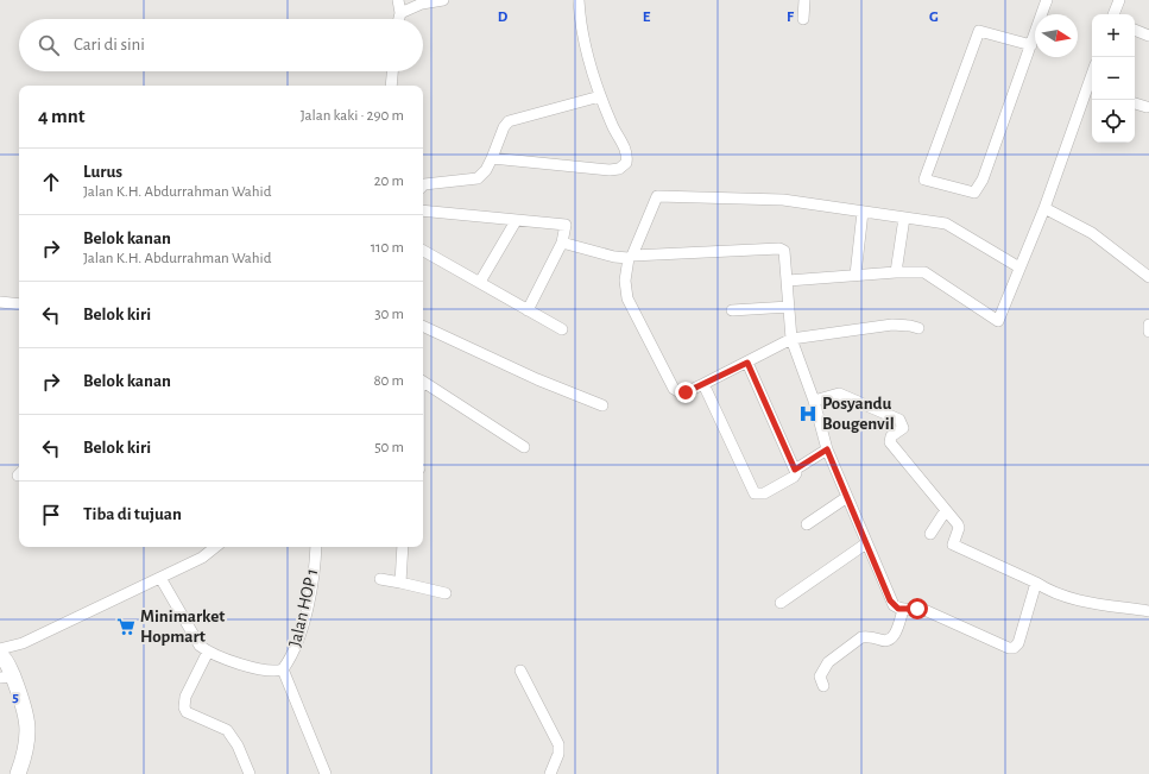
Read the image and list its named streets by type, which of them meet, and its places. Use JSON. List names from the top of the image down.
{
  "streets": {
    "street": ["Jalan HOP 1"]
  },
  "places": {
    "hospital": ["Posyandu Bougenvil"],
    "supermarket": ["Minimarket Hopmart"]
  },
  "north": "right",
  "page": {
    "map_buttons": ["+", "−"],
    "search": "Cari di sini",
    "heading": ["4 mnt", "Jalan kaki · 290 m"],
    "list": [
      ["Lurus", "Jalan K.H. Abdurrahman Wahid", "20 m"],
      ["Belok kanan", "Jalan K.H. Abdurrahman Wahid", "110 m"],
      ["Belok kiri", "30 m"],
      ["Belok kanan", "80 m"],
      ["Belok kiri", "50 m"],
      "Tiba di tujuan"
    ]
  },
  "grid": {
    "columns": [
      "D",
      "E",
      "F",
      "G"
    ],
    "rows": ["5"]
  }
}
